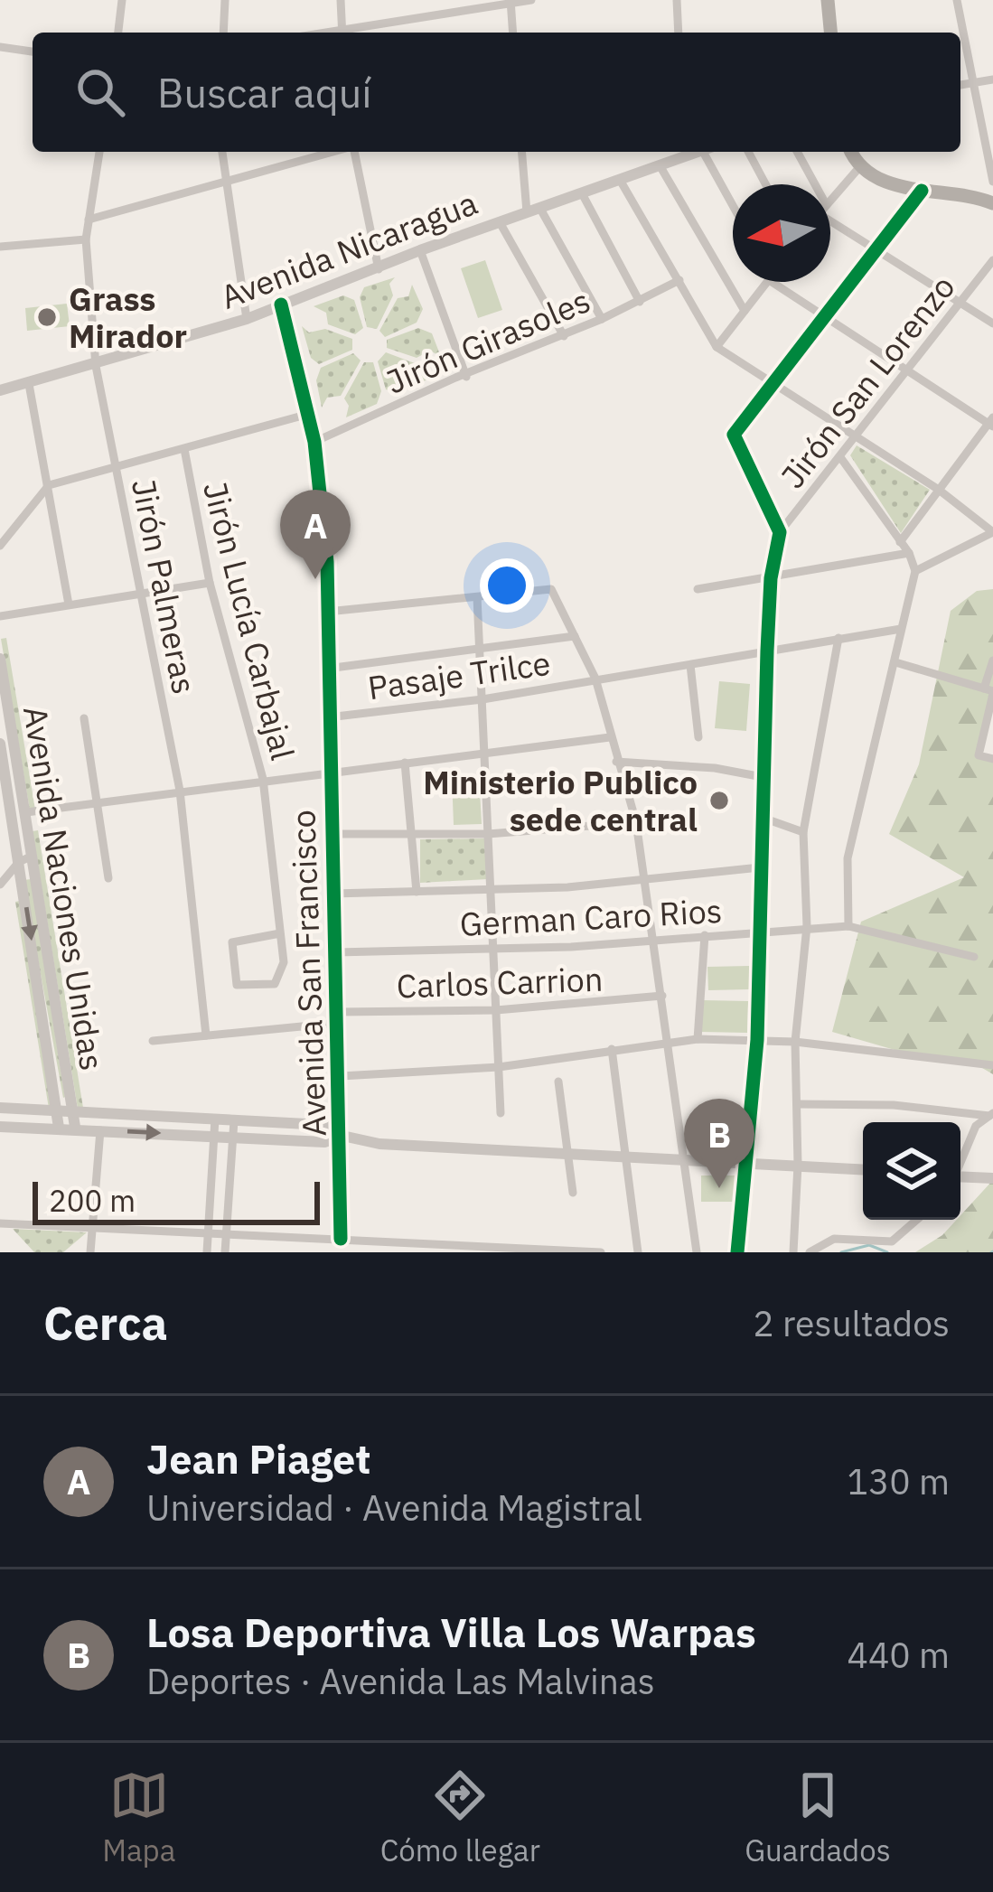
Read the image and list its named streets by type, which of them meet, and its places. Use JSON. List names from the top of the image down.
{
  "streets": {
    "street": [
      "Avenida Nicaragua",
      "Jirón Girasoles",
      "Jirón San Lorenzo",
      "Jirón Palmeras",
      "Jirón Lucía Carbajal",
      "Pasaje Trilce",
      "Avenida Naciones Unidas",
      "German Caro Rios",
      "Avenida San Francisco",
      "Carlos Carrion"
    ]
  },
  "crossings": [
    ["Avenida Nicaragua", "Jirón Palmeras"],
    ["Avenida Nicaragua", "Avenida San Francisco"],
    ["Jirón Girasoles", "Avenida San Francisco"],
    ["Pasaje Trilce", "Avenida San Francisco"],
    ["German Caro Rios", "Avenida San Francisco"],
    ["Avenida San Francisco", "Carlos Carrion"]
  ],
  "places": ["Grass Mirador", "Ministerio Publico sede central"],
  "scale_bar": "200 m",
  "north": "left",
  "page": {
    "search": "Buscar aquí",
    "pins": ["A", "B"],
    "scale": "200 m",
    "heading": ["Cerca", "2 resultados"],
    "list": [
      {
        "mark": "A",
        "name": "Jean Piaget",
        "note": "Universidad · Avenida Magistral",
        "value": "130 m"
      },
      {
        "mark": "B",
        "name": "Losa Deportiva Villa Los Warpas",
        "note": "Deportes · Avenida Las Malvinas",
        "value": "440 m"
      }
    ],
    "nav": ["Mapa", "Cómo llegar", "Guardados"]
  }
}
